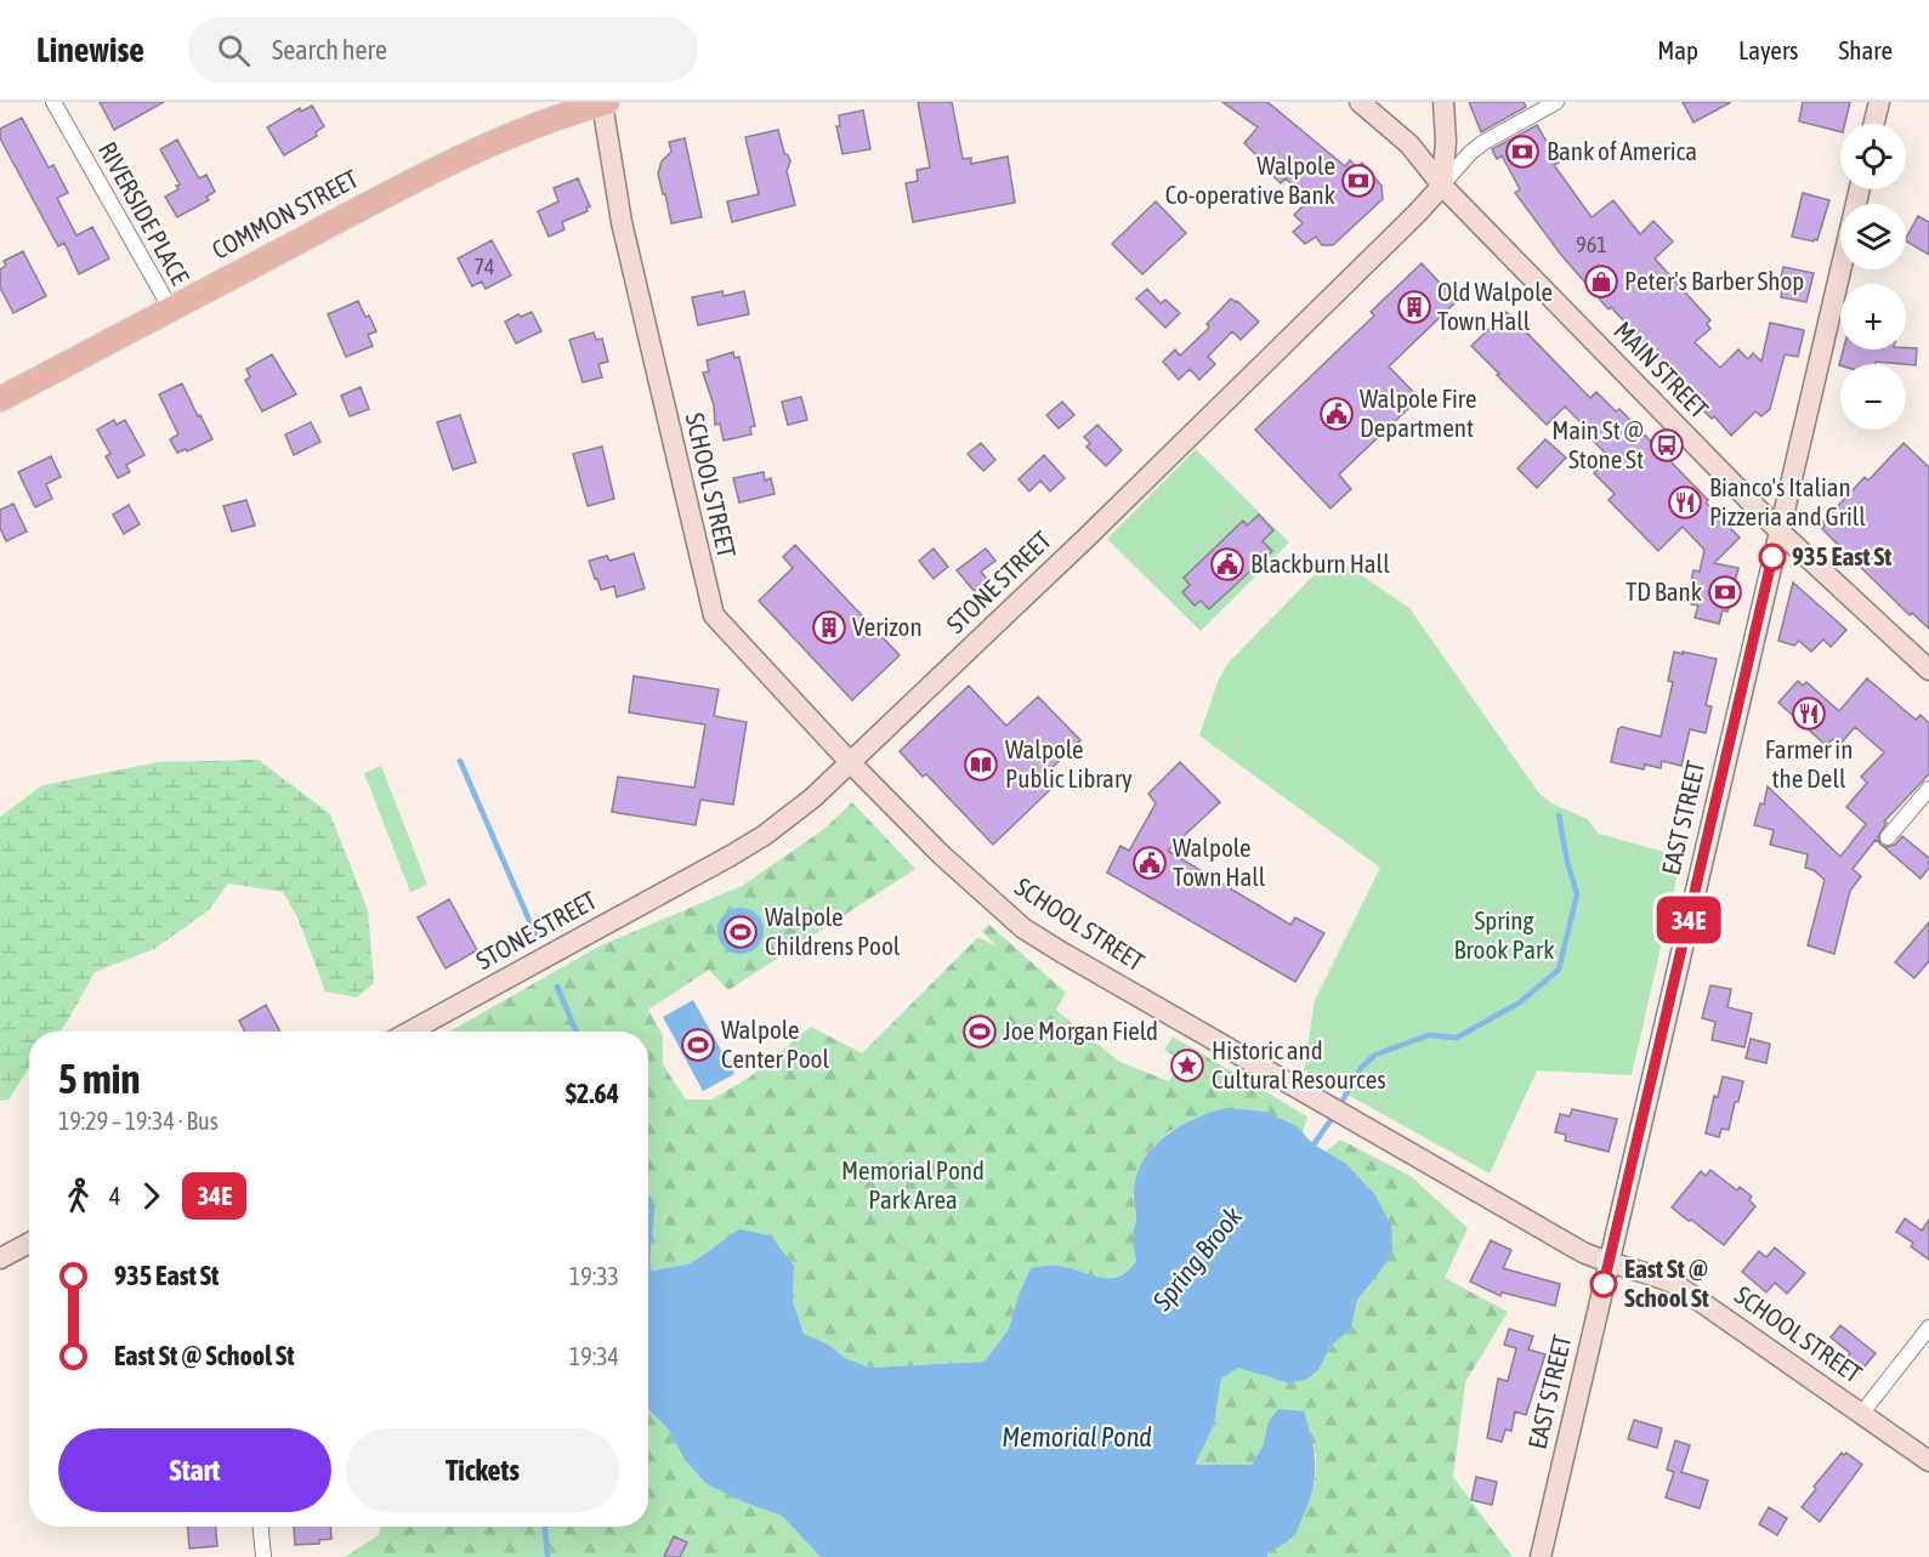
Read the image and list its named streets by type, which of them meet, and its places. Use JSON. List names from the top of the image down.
{
  "streets": {
    "main road": ["COMMON STREET"],
    "street": [
      "RIVERSIDE PLACE",
      "MAIN STREET",
      "SCHOOL STREET",
      "STONE STREET",
      "EAST STREET"
    ]
  },
  "crossings": [
    ["RIVERSIDE PLACE", "COMMON STREET"],
    ["COMMON STREET", "SCHOOL STREET"],
    ["MAIN STREET", "STONE STREET"],
    ["MAIN STREET", "EAST STREET"],
    ["SCHOOL STREET", "STONE STREET"],
    ["SCHOOL STREET", "EAST STREET"]
  ],
  "water": ["Spring Brook", "Memorial Pond"],
  "parks": ["Spring Brook Park", "Memorial Pond Park Area"],
  "places": {
    "bank": ["Bank of America", "Walpole Co-operative Bank", "TD Bank"],
    "shop": ["Peter's Barber Shop"],
    "building": ["Old Walpole Town Hall", "Verizon"],
    "public building": ["Walpole Fire Department", "Blackburn Hall", "Walpole Town Hall"],
    "bus stop": ["Main St @ Stone St"],
    "restaurant": ["Bianco's Italian Pizzeria and Grill", "Farmer in the Dell"],
    "other": ["935 East St", "East St @ School St"],
    "library": ["Walpole Public Library"],
    "sports": ["Walpole Childrens Pool", "Joe Morgan Field", "Walpole Center Pool"],
    "place": ["Historic and Cultural Resources"]
  },
  "lines": ["bus line 34E"],
  "house_numbers": ["961", "74"],
  "page": {
    "header": "Linewise",
    "search": "Search here",
    "nav": ["Map", "Layers", "Share"],
    "on_map": "34E",
    "map_buttons": ["+", "−"],
    "heading": ["5 min", "19:29 – 19:34 · Bus", "$2.64"],
    "legs": ["4", "34E"],
    "list": [
      {
        "name": "935 East St",
        "value": "19:33"
      },
      {
        "name": "East St @ School St",
        "value": "19:34"
      }
    ],
    "buttons": ["Start", "Tickets"]
  }
}
